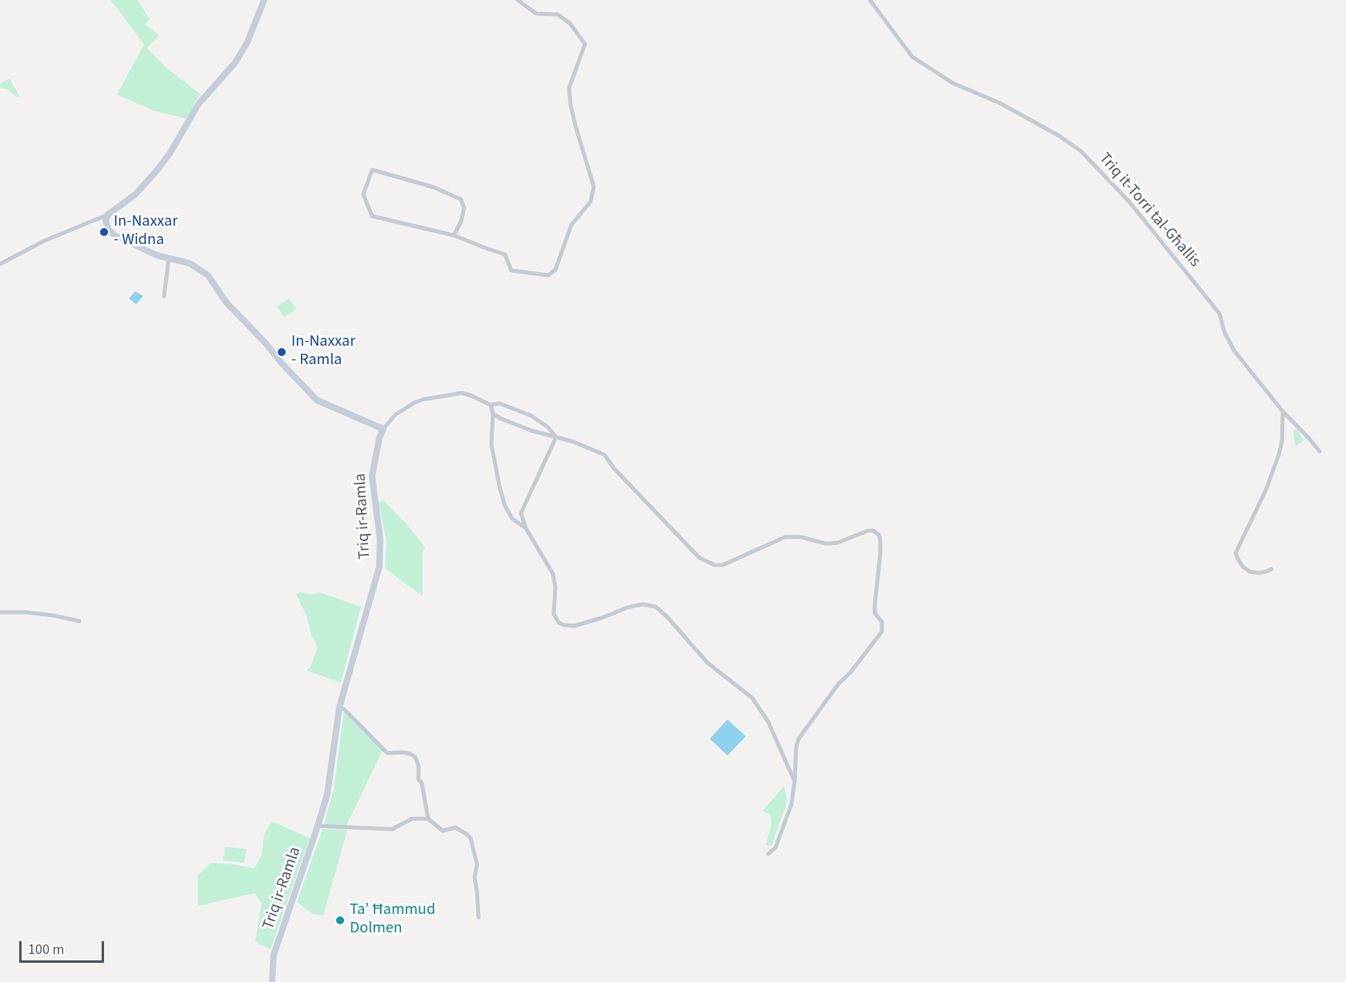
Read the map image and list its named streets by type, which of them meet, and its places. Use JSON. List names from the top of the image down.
{
  "streets": {
    "main road": ["Triq ir-Ramla"],
    "street": ["Triq it-Torri tal-Għallis"]
  },
  "places": ["In-Naxxar - Widna", "In-Naxxar - Ramla", "Ta’ Ħammud Dolmen"],
  "scale_bar": "100 m"
}
